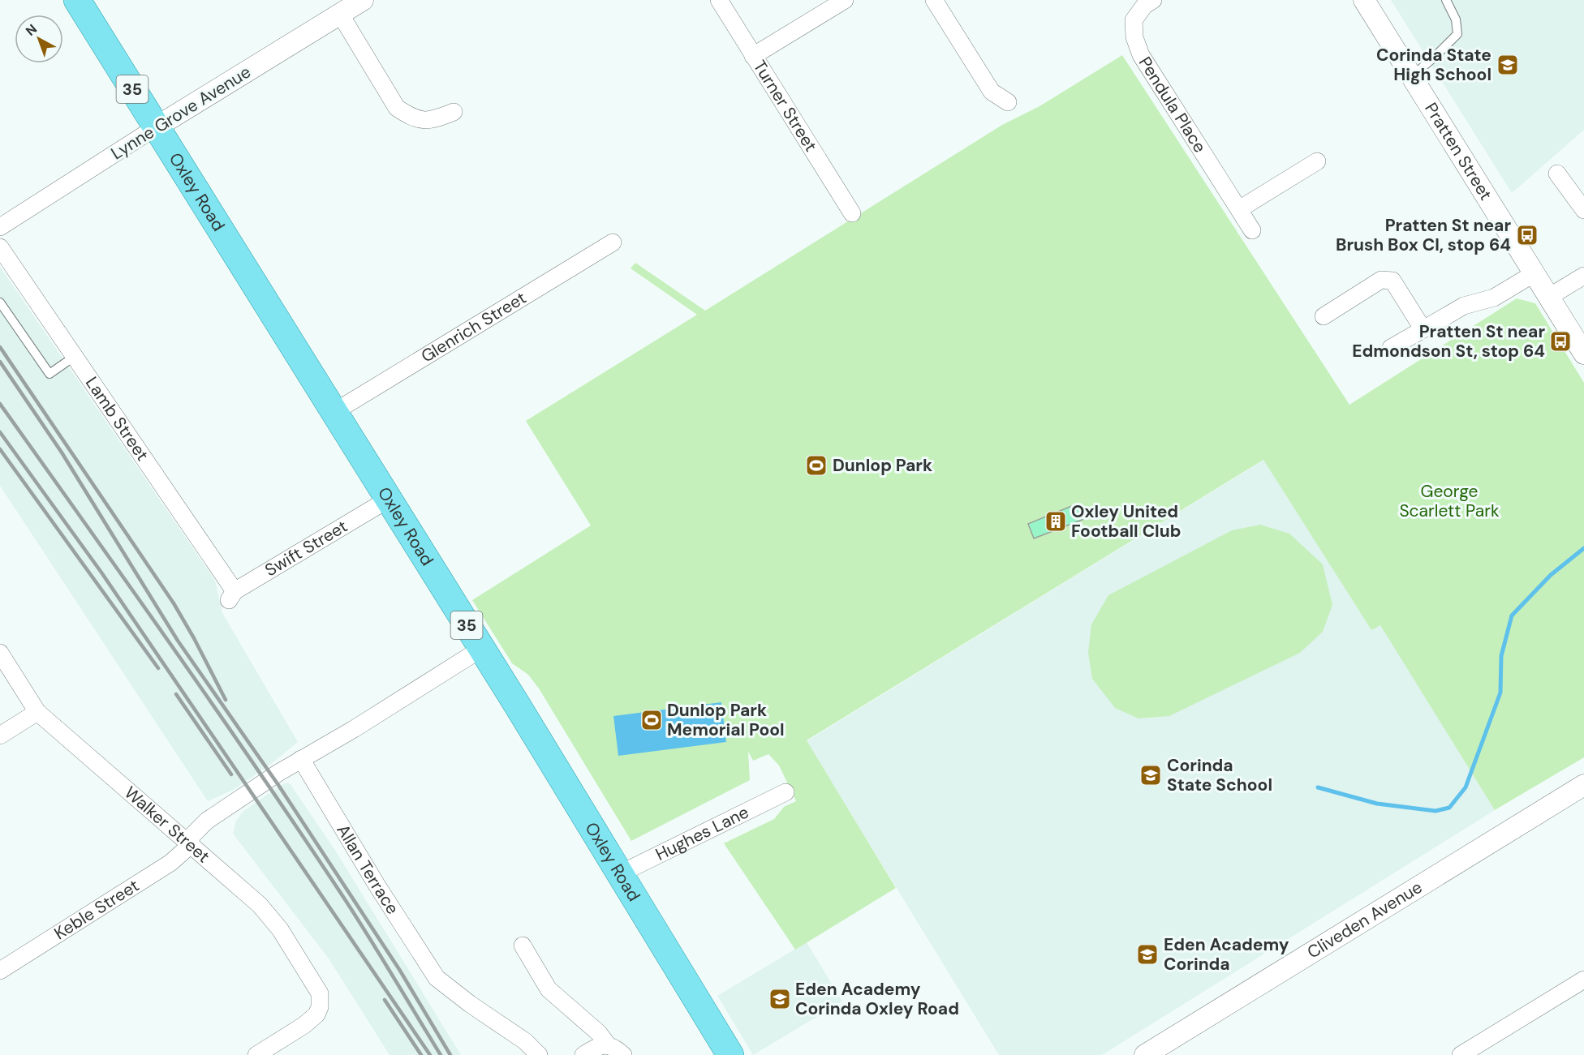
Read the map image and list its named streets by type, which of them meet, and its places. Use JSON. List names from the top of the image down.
{
  "streets": {
    "main road": ["35", "Oxley Road"],
    "street": [
      "Pendula Place",
      "Turner Street",
      "Lynne Grove Avenue",
      "Pratten Street",
      "Glenrich Street",
      "Lamb Street",
      "Swift Street",
      "Walker Street",
      "Hughes Lane",
      "Allan Terrace",
      "Keble Street",
      "Cliveden Avenue"
    ]
  },
  "crossings": [
    ["Lynne Grove Avenue", "Oxley Road"],
    ["Oxley Road", "Glenrich Street"],
    ["Oxley Road", "Swift Street"],
    ["Oxley Road", "Hughes Lane"],
    ["Lamb Street", "Swift Street"],
    ["Walker Street", "Keble Street"]
  ],
  "parks": ["George Scarlett Park"],
  "places": {
    "school or university": [
      "Corinda State High School",
      "Corinda State School",
      "Eden Academy Corinda",
      "Eden Academy Corinda Oxley Road"
    ],
    "bus stop": ["Pratten St near Brush Box Cl, stop 64", "Pratten St near Edmondson St, stop 64"],
    "sports": ["Dunlop Park", "Dunlop Park Memorial Pool"],
    "building": ["Oxley United Football Club"]
  },
  "north": "top left"
}
